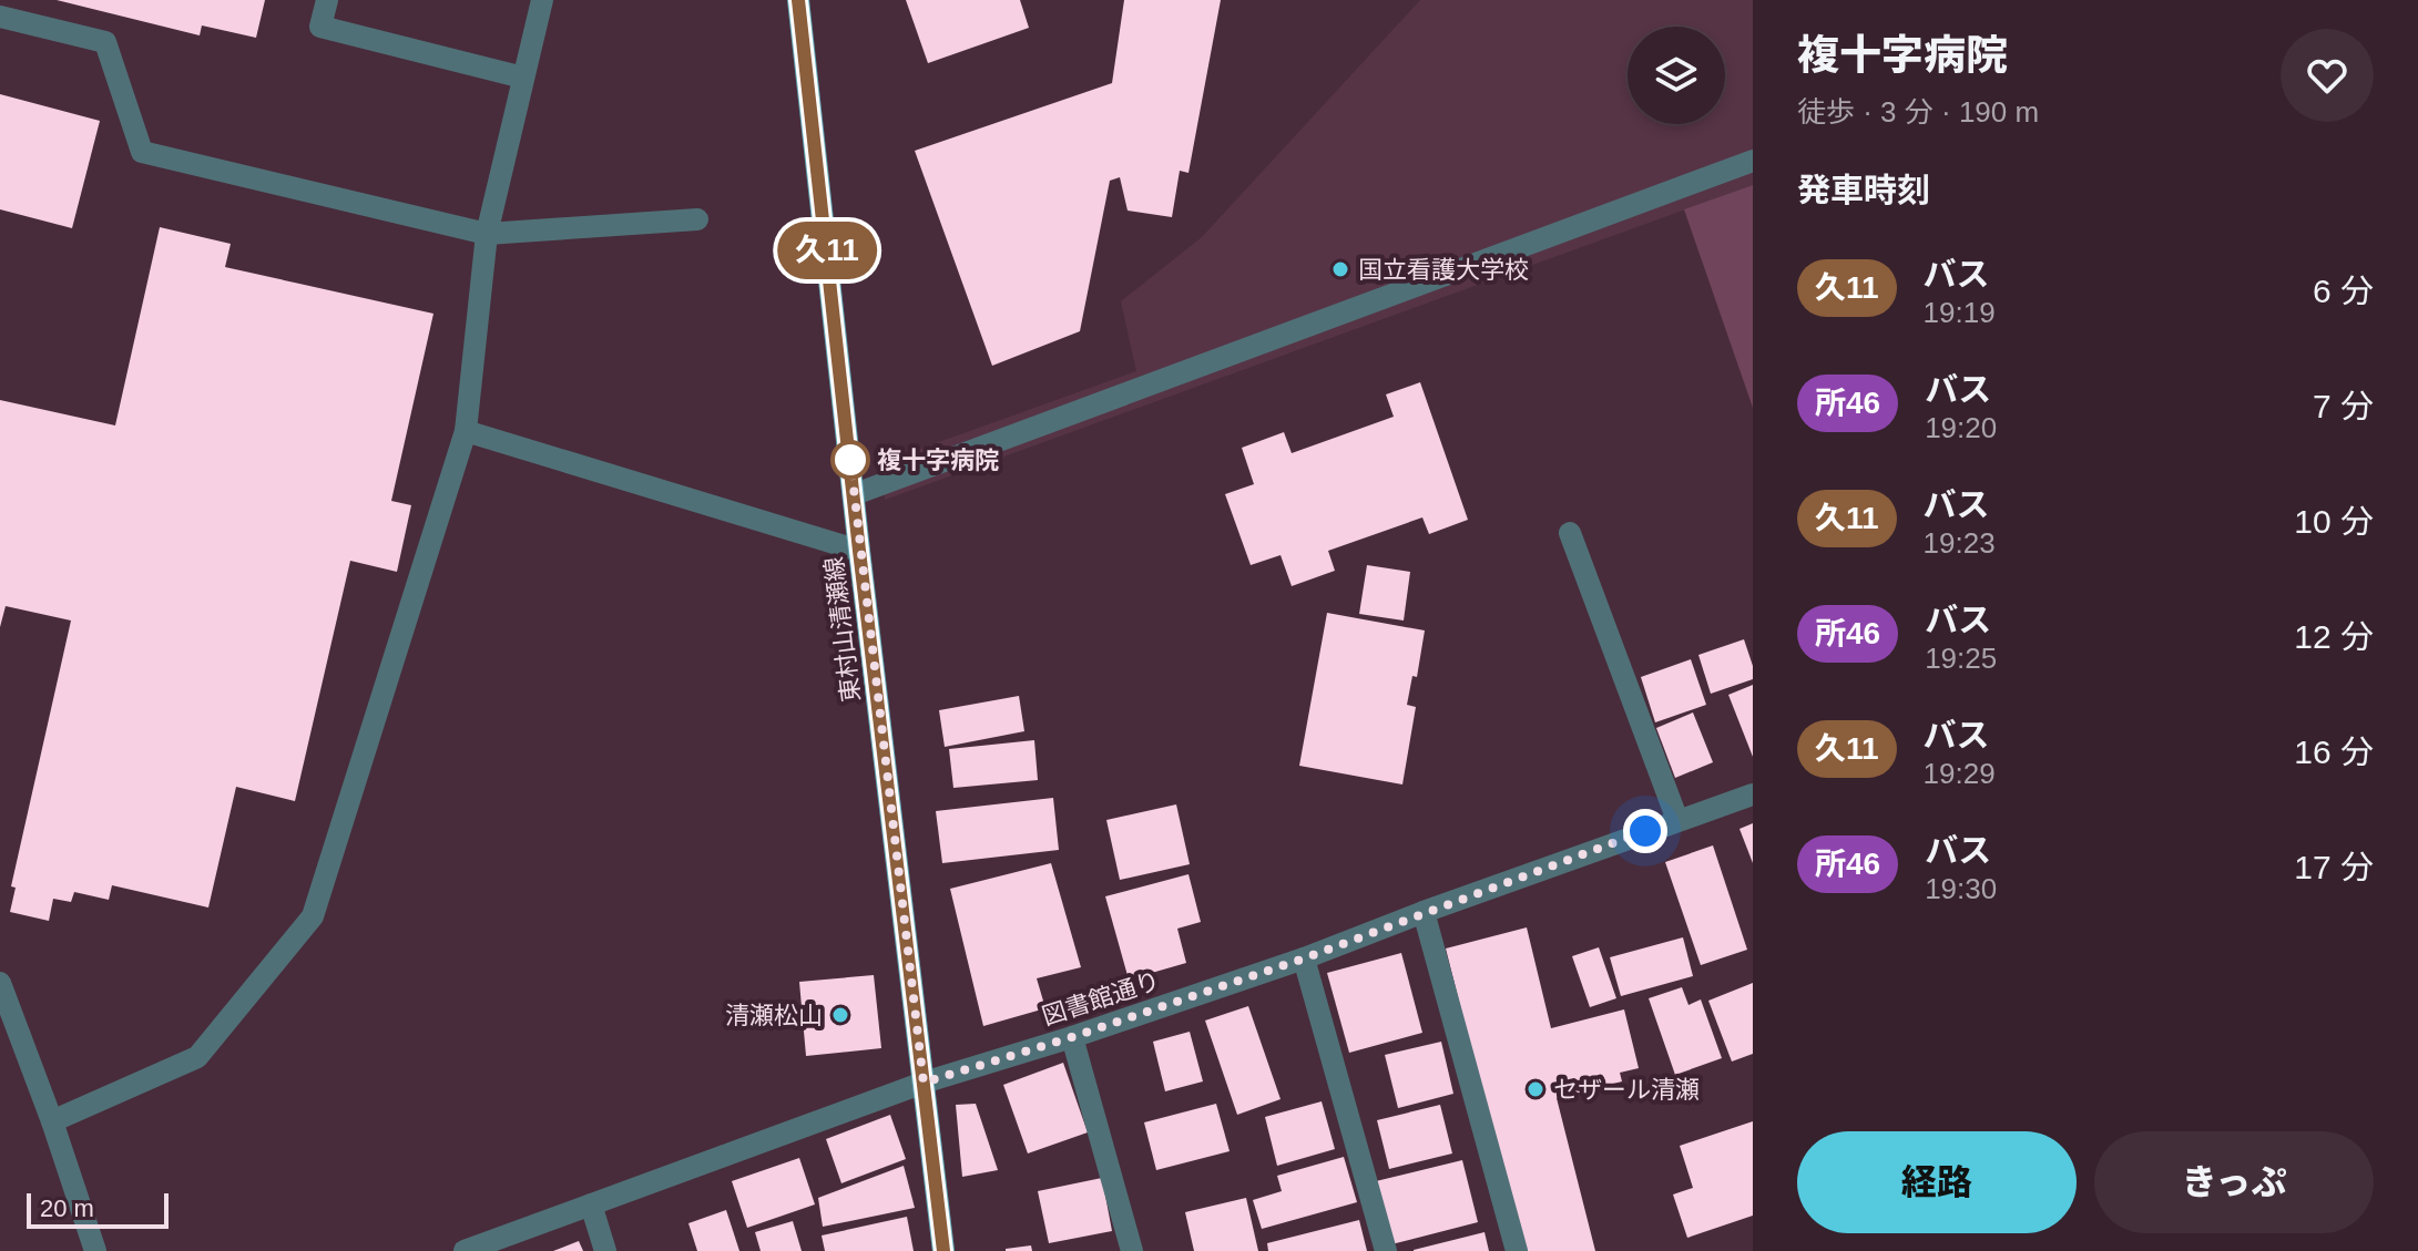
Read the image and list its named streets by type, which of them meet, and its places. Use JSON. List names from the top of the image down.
{
  "streets": {
    "main road": ["東村山清瀬線"],
    "street": ["図書館通り"]
  },
  "crossings": [
    ["東村山清瀬線", "図書館通り"]
  ],
  "places": [
    "国立看護大学校",
    "複十字病院",
    "清瀬松山",
    "セザール清瀬"
  ],
  "lines": ["bus line 久11"],
  "scale_bar": "20 m",
  "page": {
    "on_map": "久11",
    "heading": [
      ["複十字病院", "徒歩 · 3 分 · 190 m"],
      "発車時刻"
    ],
    "list": [
      {
        "mark": "久11",
        "name": "バス",
        "note": "19:19",
        "value": "6 分"
      },
      {
        "mark": "所46",
        "name": "バス",
        "note": "19:20",
        "value": "7 分"
      },
      {
        "mark": "久11",
        "name": "バス",
        "note": "19:23",
        "value": "10 分"
      },
      {
        "mark": "所46",
        "name": "バス",
        "note": "19:25",
        "value": "12 分"
      },
      {
        "mark": "久11",
        "name": "バス",
        "note": "19:29",
        "value": "16 分"
      },
      {
        "mark": "所46",
        "name": "バス",
        "note": "19:30",
        "value": "17 分"
      }
    ],
    "buttons": ["経路", "きっぷ"],
    "scale": "20 m"
  }
}
